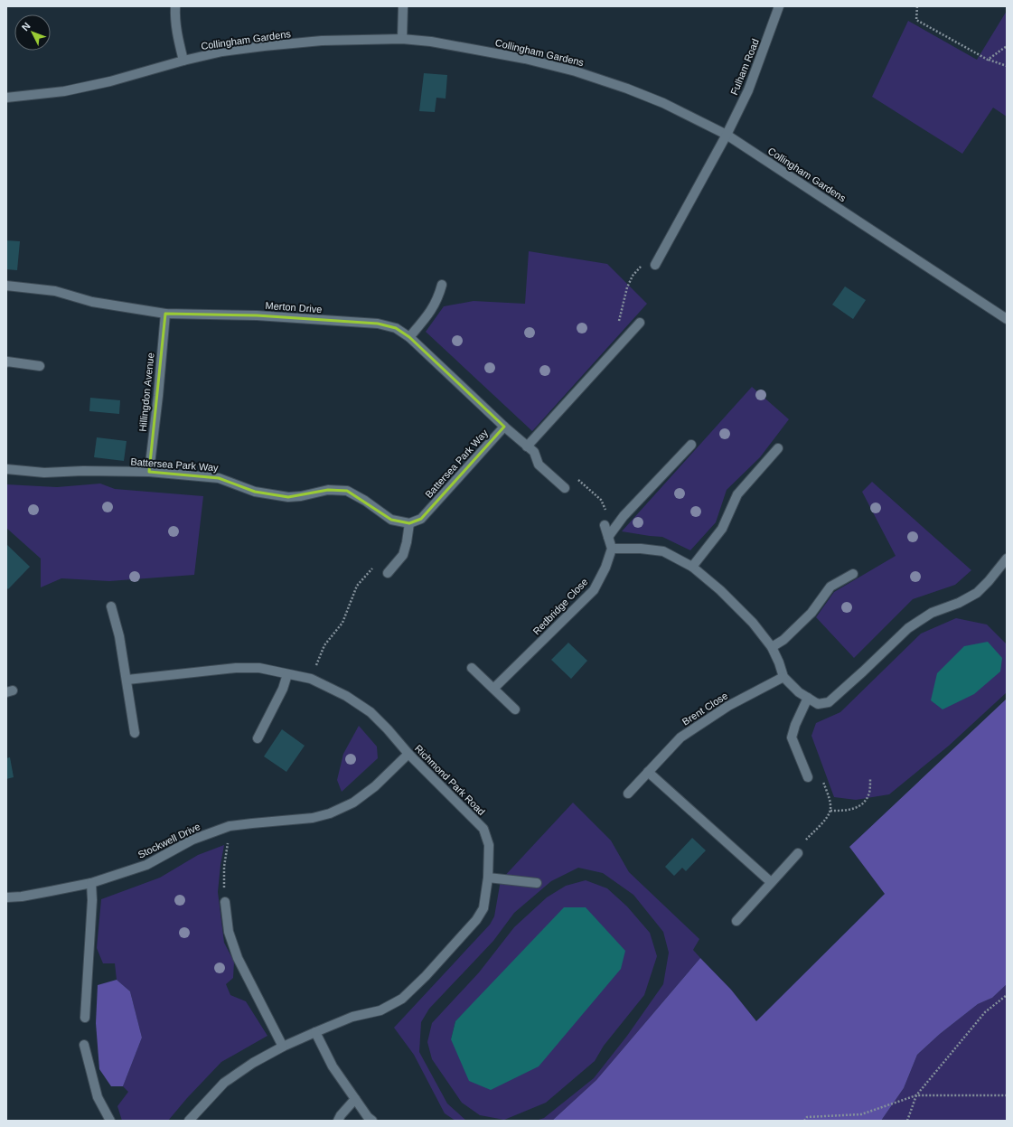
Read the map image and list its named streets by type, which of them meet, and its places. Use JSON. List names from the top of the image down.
{
  "streets": {
    "street": [
      "Collingham Gardens",
      "Fulham Road",
      "Merton Drive",
      "Hillingdon Avenue",
      "Battersea Park Way",
      "Redbridge Close",
      "Brent Close",
      "Richmond Park Road",
      "Stockwell Drive"
    ]
  },
  "crossings": [
    ["Collingham Gardens", "Fulham Road"],
    ["Merton Drive", "Hillingdon Avenue"],
    ["Merton Drive", "Battersea Park Way"],
    ["Hillingdon Avenue", "Battersea Park Way"],
    ["Richmond Park Road", "Stockwell Drive"]
  ],
  "north": "top left"
}
